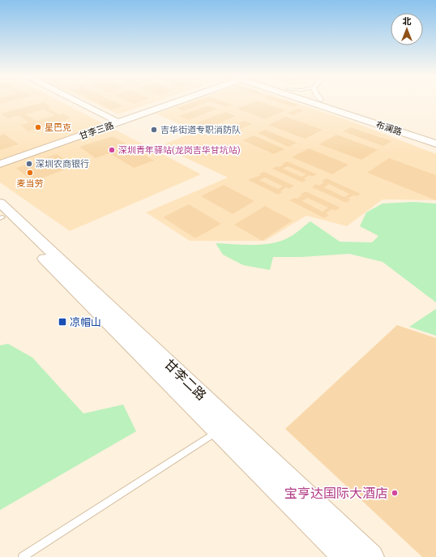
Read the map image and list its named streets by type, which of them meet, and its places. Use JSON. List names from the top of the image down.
{
  "streets": {
    "main road": ["布澜路"],
    "street": ["甘李三路", "甘李二路"]
  },
  "places": {
    "other": [
      "星巴克",
      "吉华街道专职消防队",
      "深圳青年驿站(龙岗吉华甘坑站)",
      "深圳农商银行",
      "麦当劳",
      "宝亨达国际大酒店"
    ],
    "transit": ["凉帽山"]
  },
  "north": "top"
}
